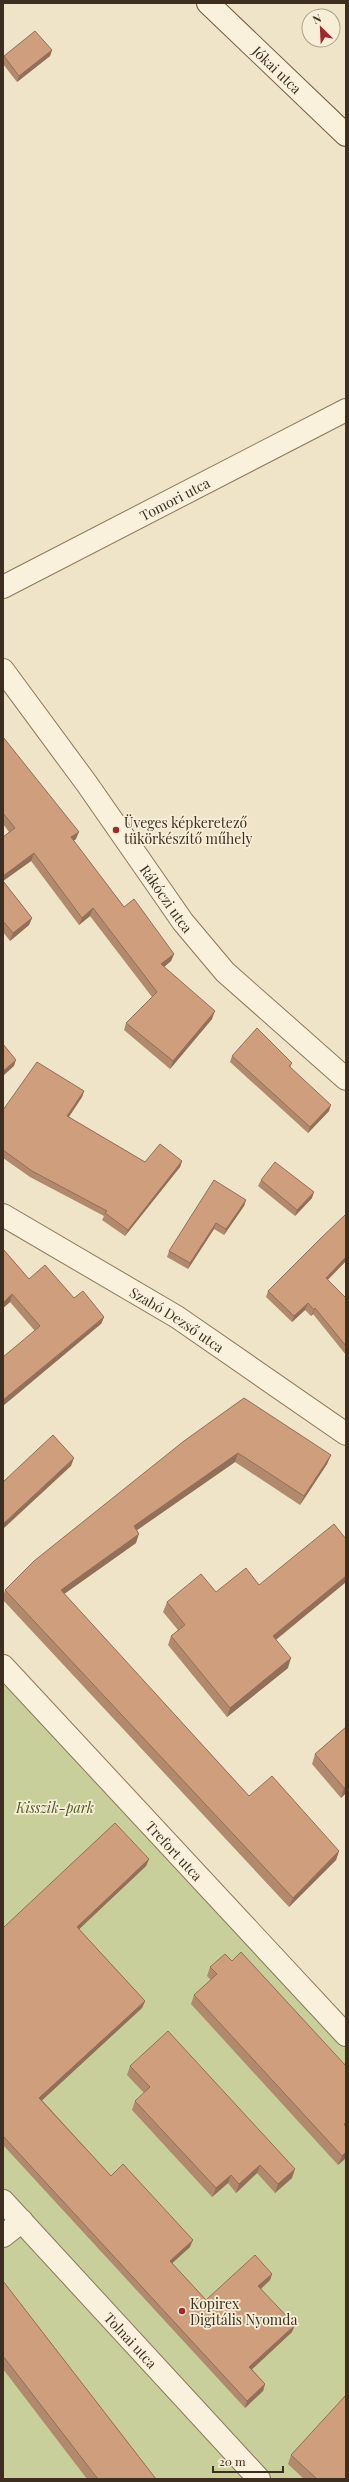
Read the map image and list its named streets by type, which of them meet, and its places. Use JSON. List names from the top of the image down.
{
  "streets": {
    "street": [
      "Jókai utca",
      "Tomori utca",
      "Rákóczi utca",
      "Szabó Dezső utca",
      "Trefort utca",
      "Tolnai utca"
    ]
  },
  "parks": ["Kisszik-park"],
  "places": ["Üveges képkeretező tükörkészítő műhely", "Kopirex Digitális Nyomda"],
  "scale_bar": "20 m",
  "north": "top left"
}
